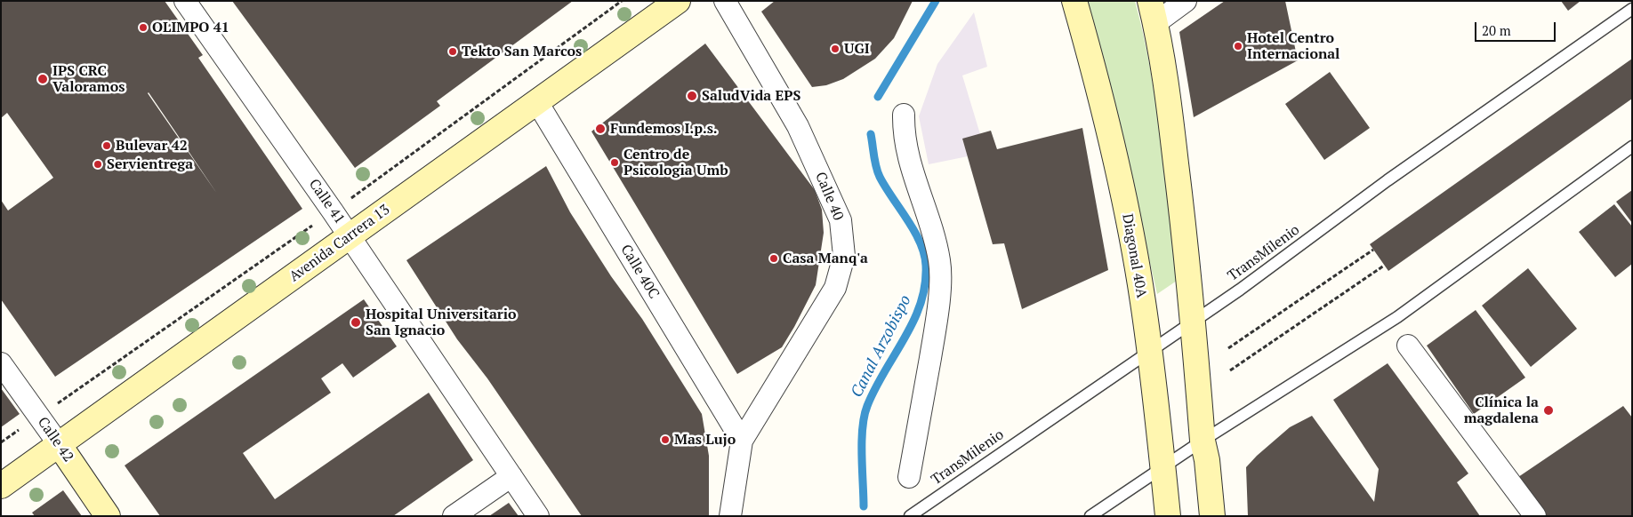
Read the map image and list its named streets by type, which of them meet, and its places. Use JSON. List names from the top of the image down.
{
  "streets": {
    "street": [
      "Calle 40",
      "Calle 41",
      "Avenida Carrera 13",
      "Diagonal 40A",
      "Calle 40C",
      "Calle 42"
    ],
    "lane": ["TransMilenio"]
  },
  "crossings": [
    ["Calle 40", "Calle 40C"],
    ["Calle 41", "Avenida Carrera 13"],
    ["Avenida Carrera 13", "Calle 40C"],
    ["Avenida Carrera 13", "Calle 42"],
    ["TransMilenio", "Diagonal 40A"]
  ],
  "water": ["Canal Arzobispo"],
  "places": [
    "OLIMPO 41",
    "Hotel Centro Internacional",
    "UGI",
    "Tekto San Marcos",
    "IPS CRC Valoramos",
    "SaludVida EPS",
    "Fundemos I.p.s.",
    "Bulevar 42",
    "Centro de Psicologia Umb",
    "Servientrega",
    "Casa Manq'a",
    "Hospital Universitario San Ignacio",
    "Clínica la magdalena",
    "Mas Lujo"
  ],
  "scale_bar": "20 m"
}
